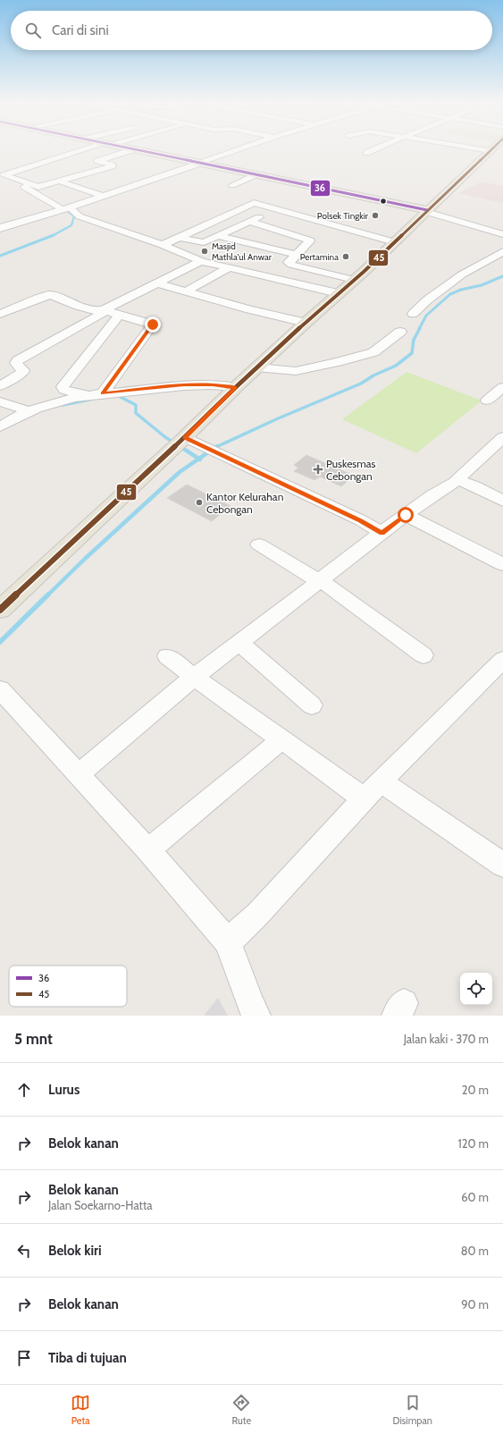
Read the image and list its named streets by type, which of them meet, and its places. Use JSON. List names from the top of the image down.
{
  "places": {
    "other": [
      "Polsek Tingkir",
      "Masjid Mathla'ul Anwar",
      "Pertamina",
      "Kantor Kelurahan Cebongan"
    ],
    "health": ["Puskesmas Cebongan"]
  },
  "lines": ["transit line 36", "transit line 45"],
  "legend": ["36", "45"],
  "page": {
    "search": "Cari di sini",
    "heading": ["5 mnt", "Jalan kaki · 370 m"],
    "list": [
      ["Lurus", "20 m"],
      ["Belok kanan", "120 m"],
      ["Belok kanan", "Jalan Soekarno-Hatta", "60 m"],
      ["Belok kiri", "80 m"],
      ["Belok kanan", "90 m"],
      "Tiba di tujuan"
    ],
    "nav": ["Peta", "Rute", "Disimpan"]
  }
}
